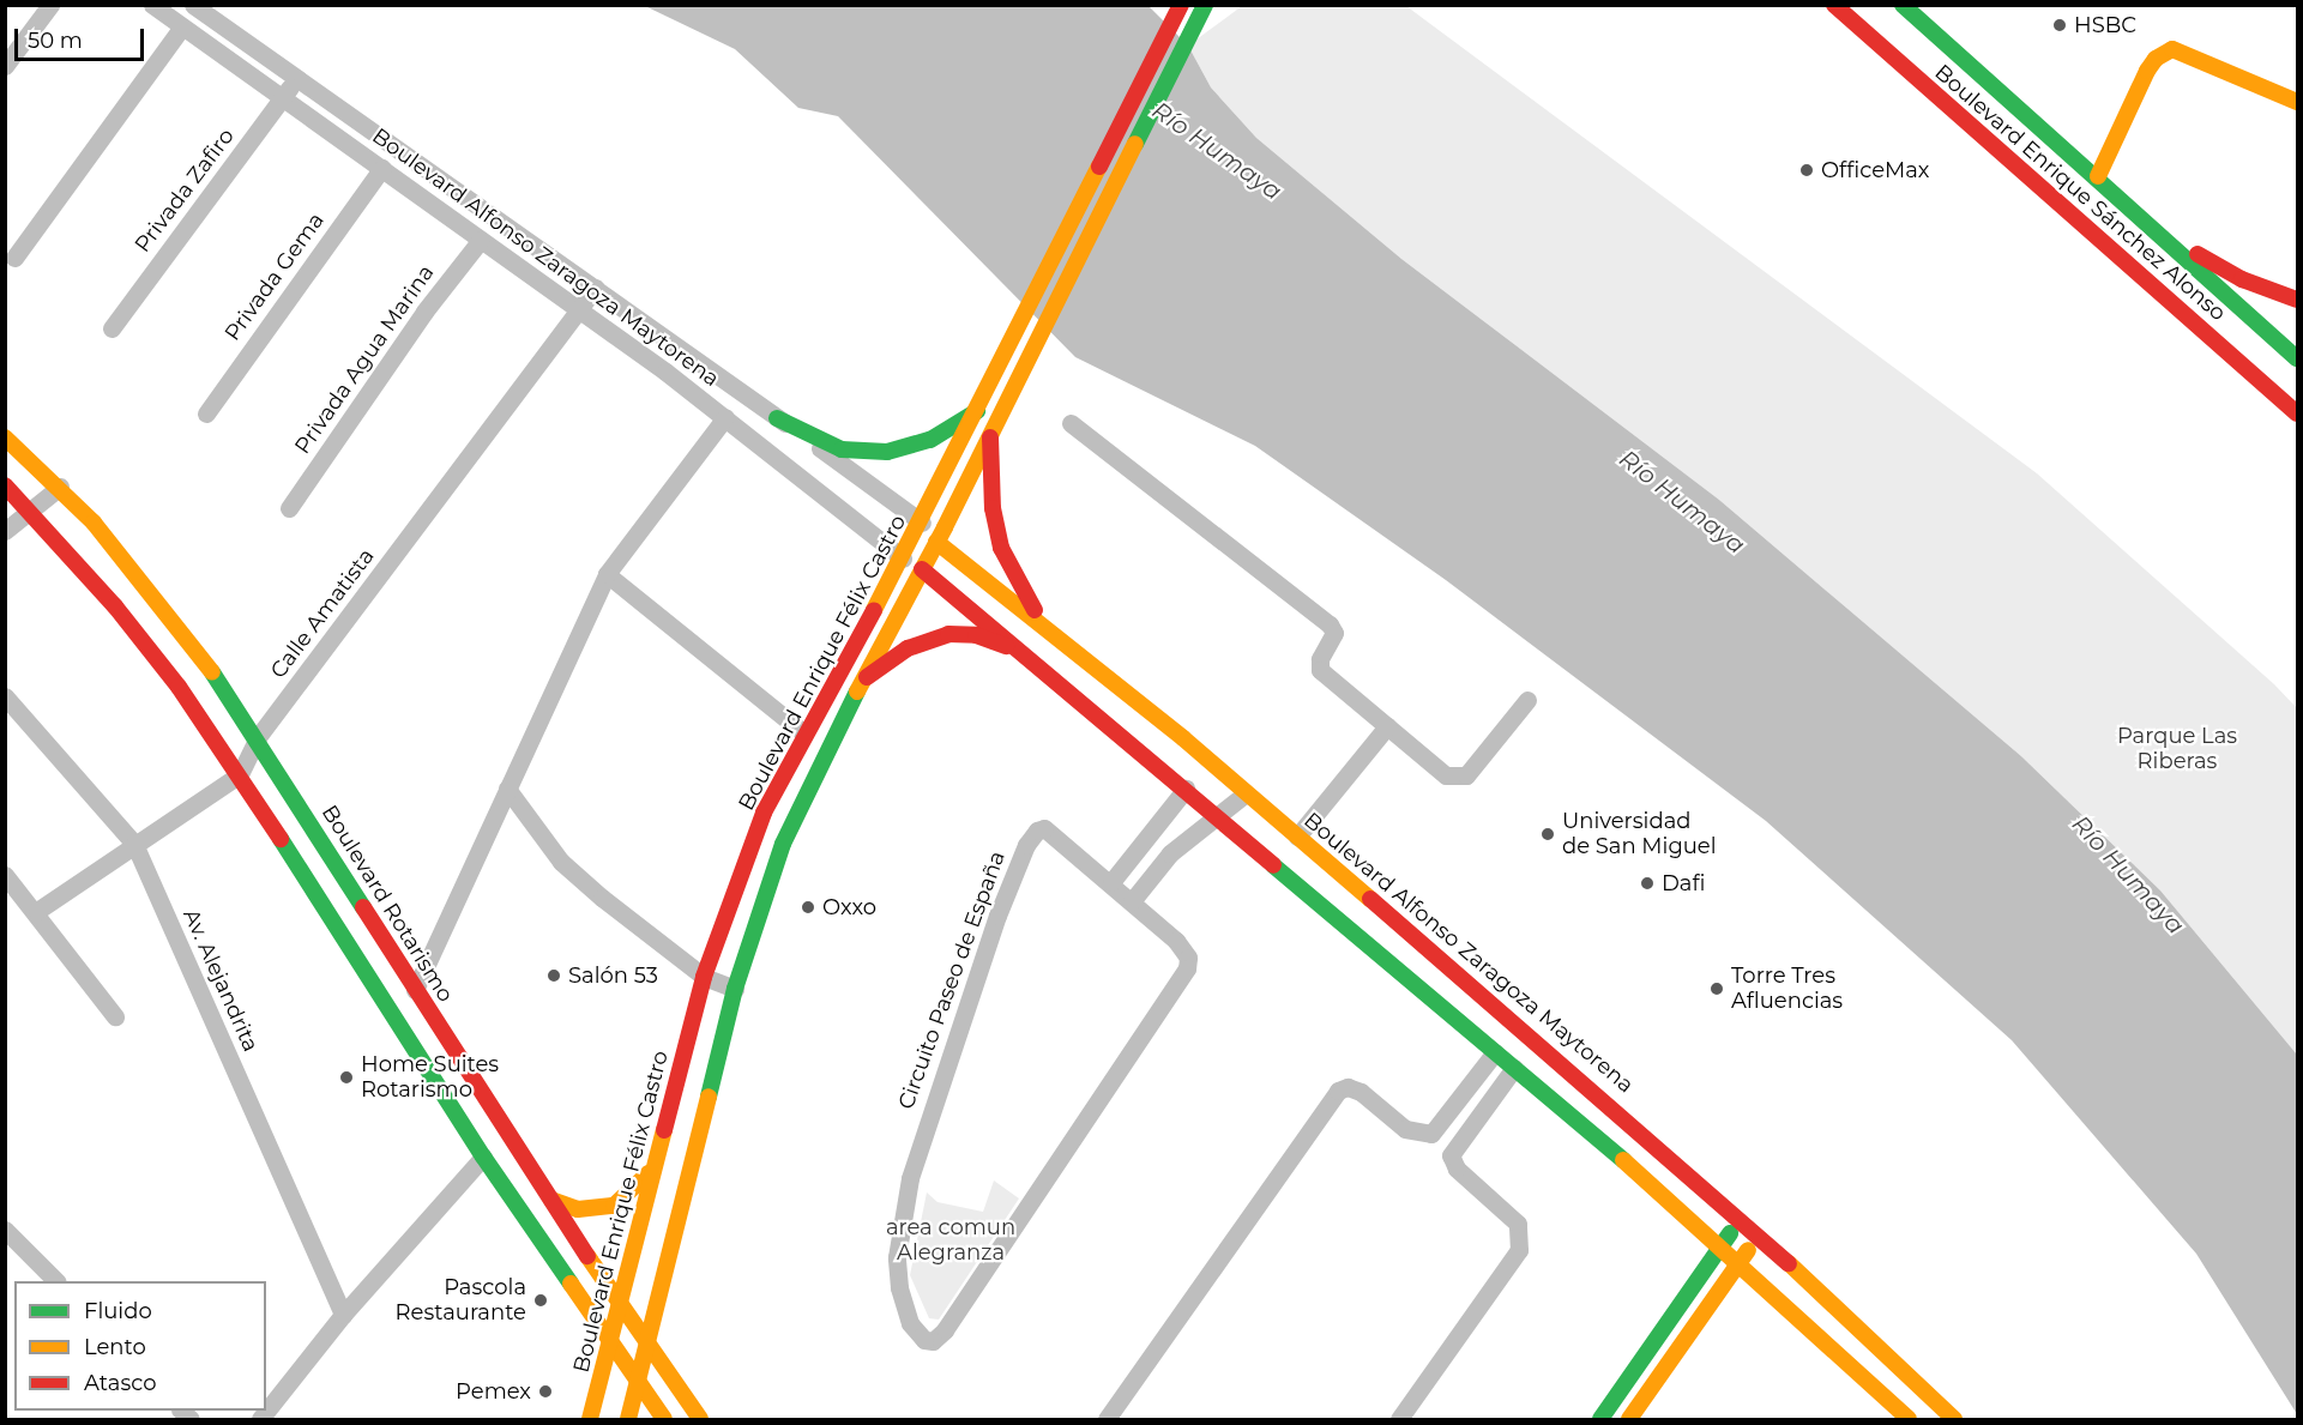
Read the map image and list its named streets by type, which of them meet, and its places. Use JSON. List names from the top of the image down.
{
  "streets": {
    "street": [
      "Privada Zafiro",
      "Boulevard Enrique Sánchez Alonso",
      "Boulevard Alfonso Zaragoza Maytorena",
      "Privada Gema",
      "Privada Agua Marina",
      "Calle Amatista",
      "Boulevard Enrique Félix Castro",
      "Boulevard Rotarismo",
      "Av. Alejandrita",
      "Circuito Paseo de España"
    ]
  },
  "crossings": [
    ["Privada Zafiro", "Boulevard Alfonso Zaragoza Maytorena"],
    ["Boulevard Alfonso Zaragoza Maytorena", "Privada Gema"],
    ["Boulevard Alfonso Zaragoza Maytorena", "Privada Agua Marina"],
    ["Boulevard Alfonso Zaragoza Maytorena", "Calle Amatista"],
    ["Boulevard Alfonso Zaragoza Maytorena", "Boulevard Enrique Félix Castro"],
    ["Calle Amatista", "Boulevard Rotarismo"],
    ["Boulevard Enrique Félix Castro", "Boulevard Rotarismo"]
  ],
  "water": ["Río Humaya"],
  "parks": ["Parque Las Riberas", "area comun Alegranza"],
  "places": [
    "HSBC",
    "OfficeMax",
    "Universidad de San Miguel",
    "Dafi",
    "Oxxo",
    "Salón 53",
    "Torre Tres Afluencias",
    "Home Suites Rotarismo",
    "Pascola Restaurante",
    "Pemex"
  ],
  "legend": ["Fluido", "Lento", "Atasco"],
  "scale_bar": "50 m"
}
